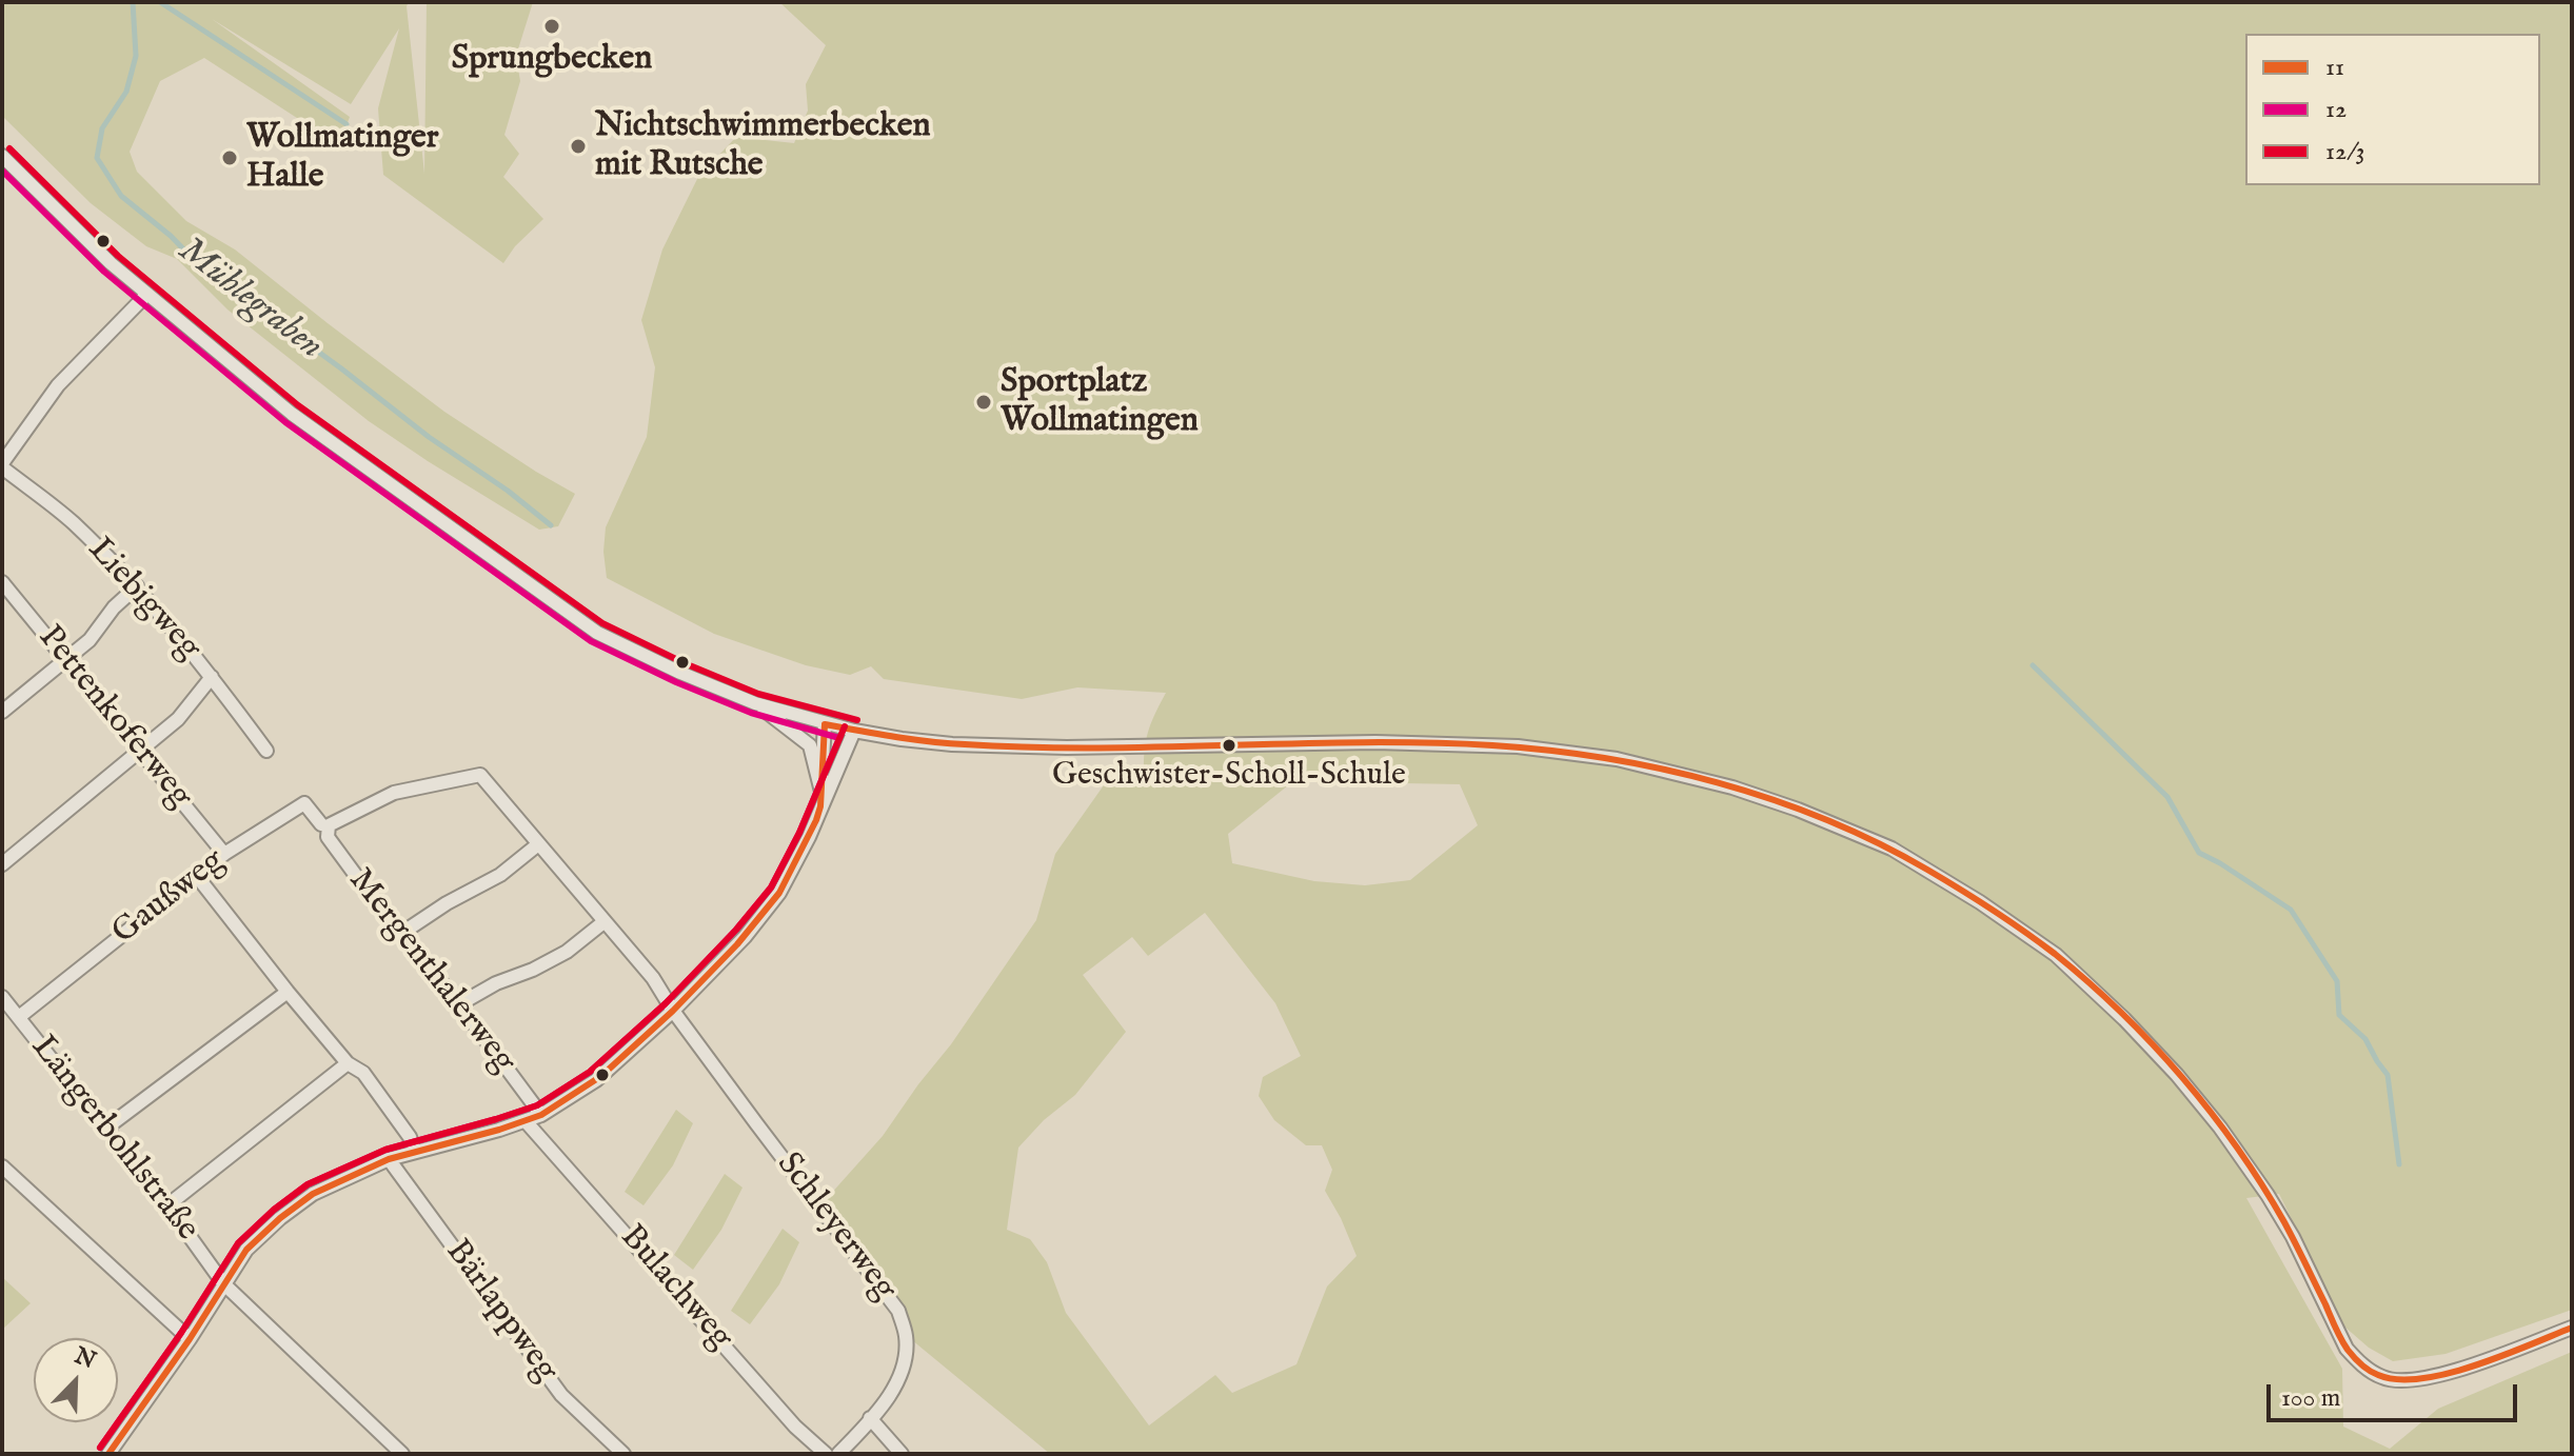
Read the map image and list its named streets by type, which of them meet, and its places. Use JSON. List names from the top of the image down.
{
  "streets": {
    "street": [
      "Liebigweg",
      "Pettenkoferweg",
      "Gaußweg",
      "Mergenthalerweg",
      "Längerbohlstraße",
      "Schleyerweg",
      "Bulachweg",
      "Bärlappweg"
    ]
  },
  "crossings": [
    ["Pettenkoferweg", "Gaußweg"],
    ["Gaußweg", "Mergenthalerweg"],
    ["Gaußweg", "Längerbohlstraße"],
    ["Gaußweg", "Schleyerweg"],
    ["Mergenthalerweg", "Schleyerweg"]
  ],
  "water": ["Mühlegraben"],
  "places": [
    "Sprungbecken",
    "Nichtschwimmerbecken mit Rutsche",
    "Wollmatinger Halle",
    "Sportplatz Wollmatingen",
    "Geschwister-Scholl-Schule"
  ],
  "lines": ["transit line 12/3", "transit line 12", "transit line 11"],
  "legend": ["11", "12", "12/3"],
  "scale_bar": "100 m",
  "north": "top right"
}
